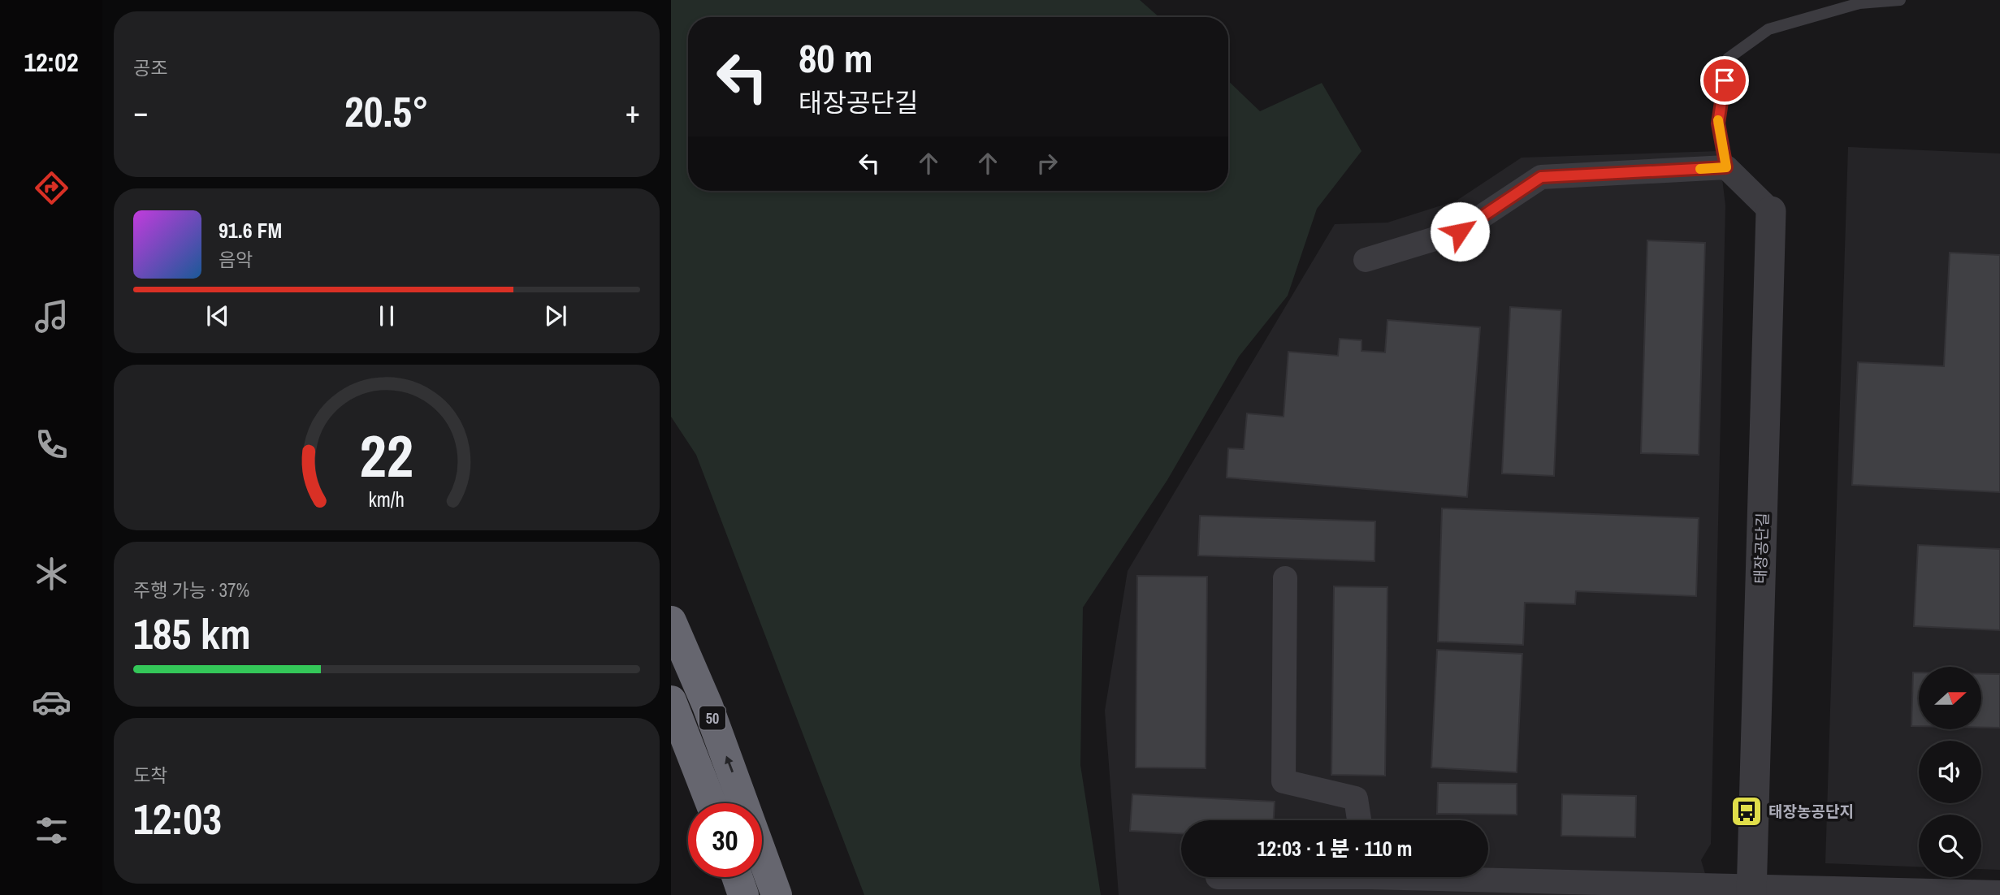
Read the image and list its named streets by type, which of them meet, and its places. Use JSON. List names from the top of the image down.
{
  "streets": {
    "highway": ["50"],
    "street": ["태장공단길"]
  },
  "places": {
    "bus stop": ["태장농공단지"]
  },
  "north": "right",
  "page": {
    "tabs": "12:02",
    "tile": [
      "공조",
      ["주행 가능 · 37%", "185 km"],
      ["도착", "12:03"]
    ],
    "turn": ["80 m", "태장공단길"],
    "heat": ["−", "20.5°", "+"],
    "song": ["91.6 FM", "음악"],
    "limit": "30",
    "trip": "12:03 · 1 분 · 110 m",
    "gauge": ["22", "km/h"]
  }
}
